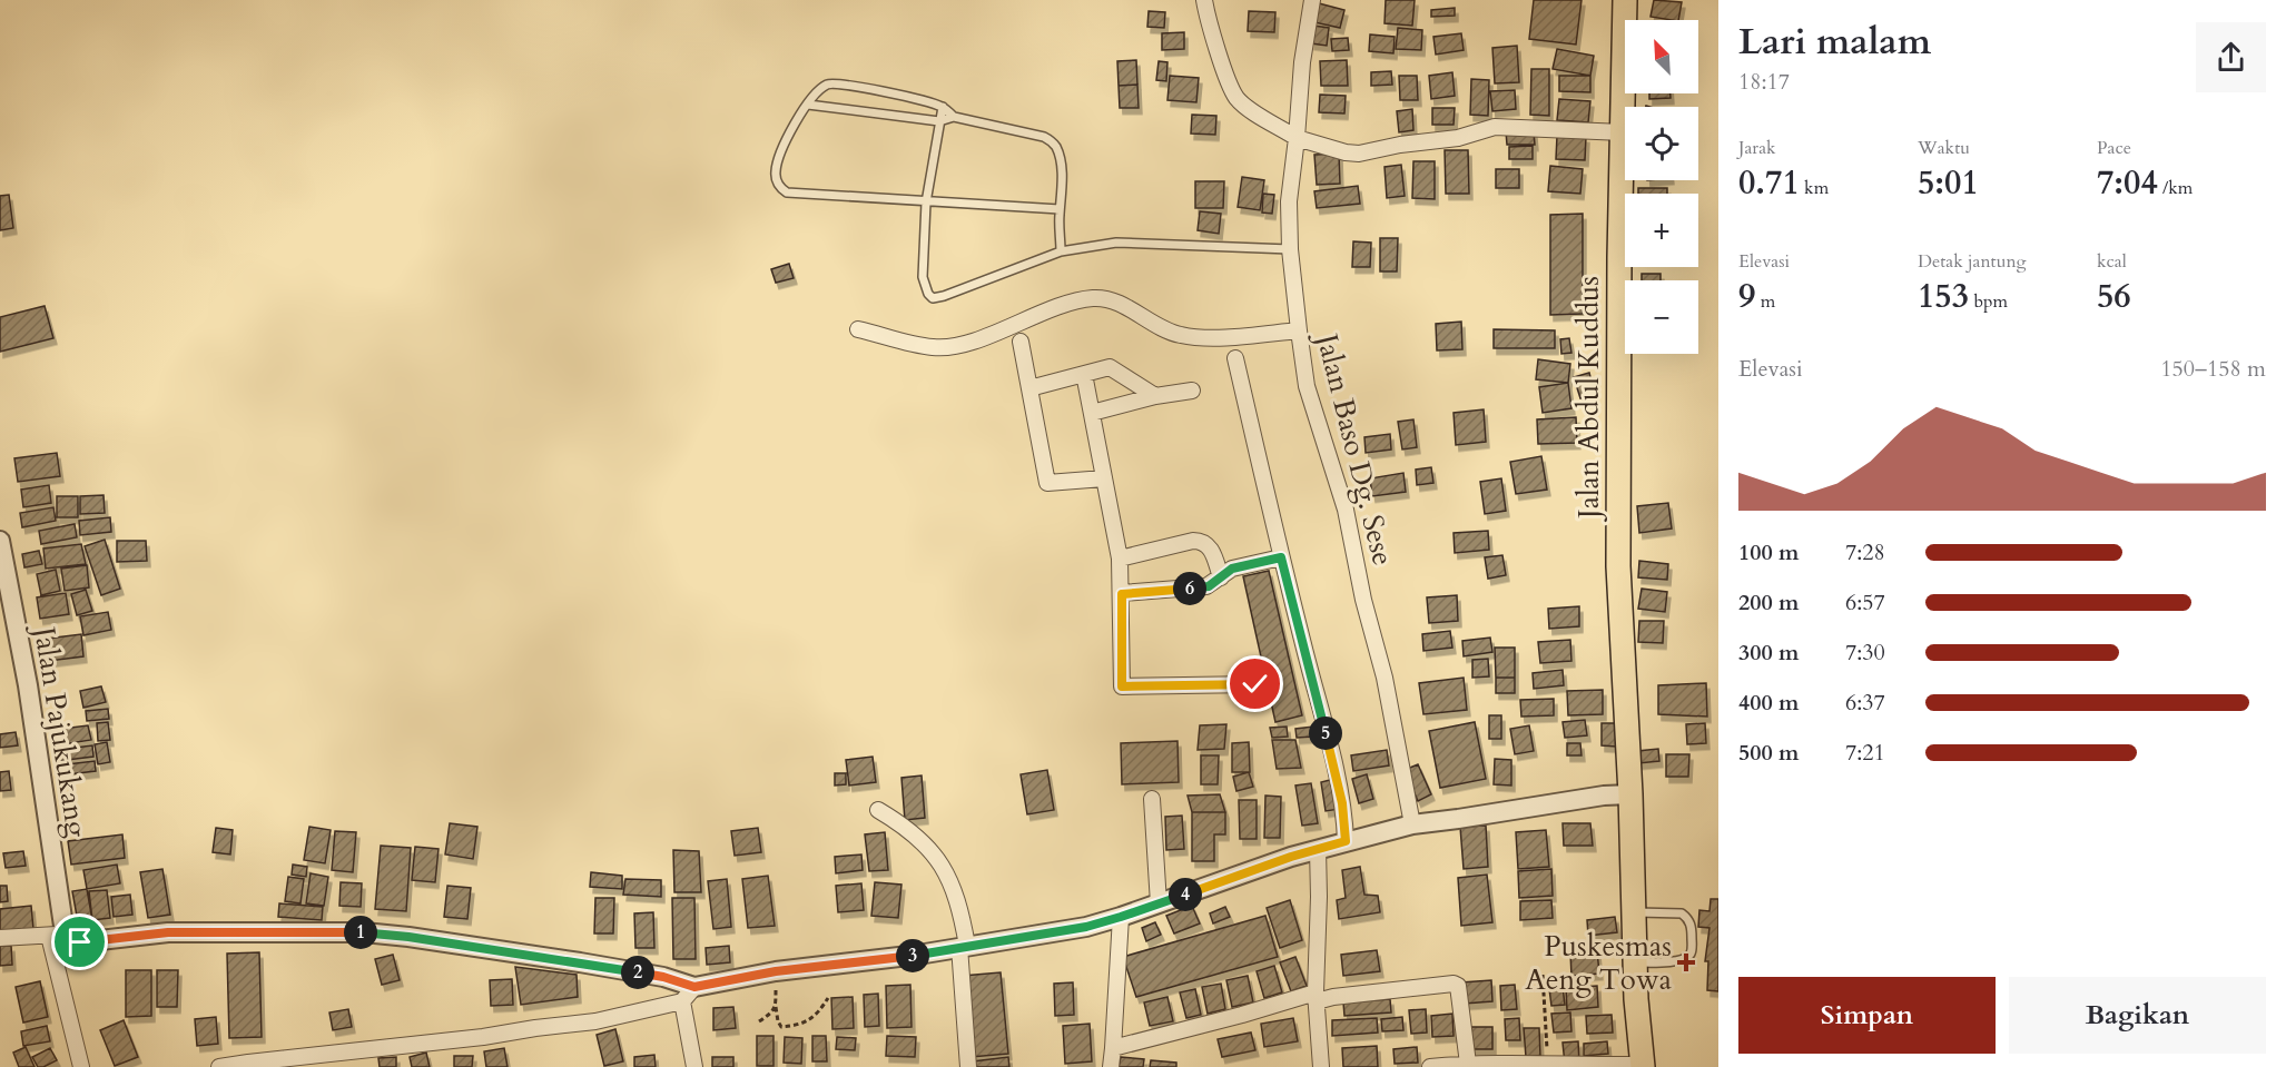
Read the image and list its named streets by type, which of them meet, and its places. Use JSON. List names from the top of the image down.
{
  "streets": {
    "main road": ["Jalan Abdul Kuddus"],
    "street": ["Jalan Baso Dg. Sese", "Jalan Pajukukang"]
  },
  "places": {
    "health": ["Puskesmas Aeng Towa"]
  },
  "north": "top left",
  "page": {
    "heading": ["Lari malam", "18:17"],
    "map_buttons": ["+", "−"],
    "stats": [
      ["Jarak", "0.71 km"],
      ["Waktu", "5:01"],
      ["Pace", "7:04 /km"],
      ["Elevasi", "9 m"],
      ["Detak jantung", "153 bpm"],
      ["kcal", "56"]
    ],
    "chart": ["Elevasi", "150–158 m"],
    "list": [
      {
        "name": "100 m",
        "note": "7:28"
      },
      {
        "name": "200 m",
        "note": "6:57"
      },
      {
        "name": "300 m",
        "note": "7:30"
      },
      {
        "name": "400 m",
        "note": "6:37"
      },
      {
        "name": "500 m",
        "note": "7:21"
      }
    ],
    "pins": [
      "6",
      "5",
      "4",
      "1",
      "3",
      "2"
    ],
    "buttons": ["Simpan", "Bagikan"]
  }
}
